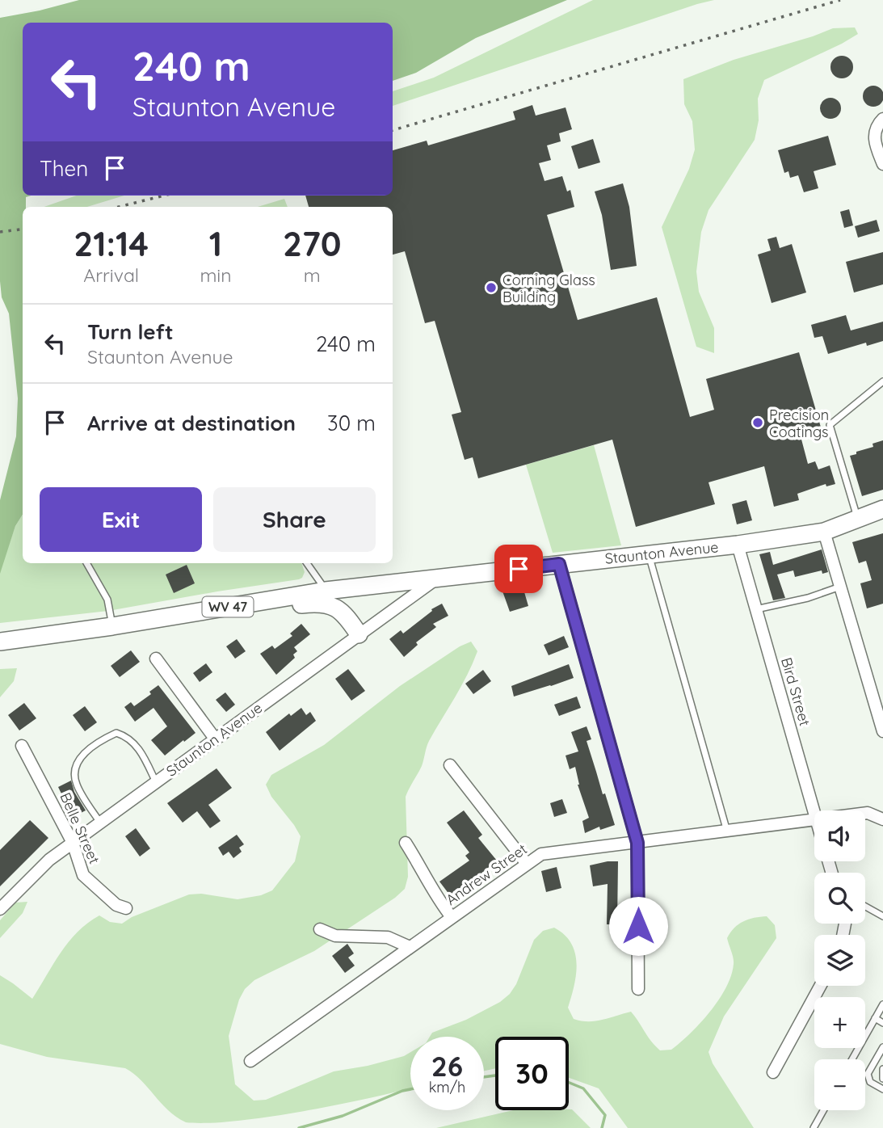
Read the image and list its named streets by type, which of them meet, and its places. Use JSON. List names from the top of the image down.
{
  "streets": {
    "main road": ["Staunton Avenue", "WV 47"],
    "street": ["Bird Street", "Belle Street", "Andrew Street"]
  },
  "crossings": [
    ["Staunton Avenue", "Bird Street"],
    ["Staunton Avenue", "Belle Street"]
  ],
  "places": ["Corning Glass Building", "Precision Coatings"],
  "page": {
    "turn": ["240 m", "Staunton Avenue"],
    "then": "Then",
    "eta": [
      "21:14",
      "Arrival",
      "1",
      "min",
      "270",
      "m"
    ],
    "list": [
      {
        "name": "Turn left",
        "note": "Staunton Avenue",
        "value": "240 m"
      },
      {
        "name": "Arrive at destination",
        "value": "30 m"
      }
    ],
    "buttons": ["Exit", "Share"],
    "map_buttons": ["+", "−"],
    "speed": "26 km/h",
    "limit": "30"
  }
}
